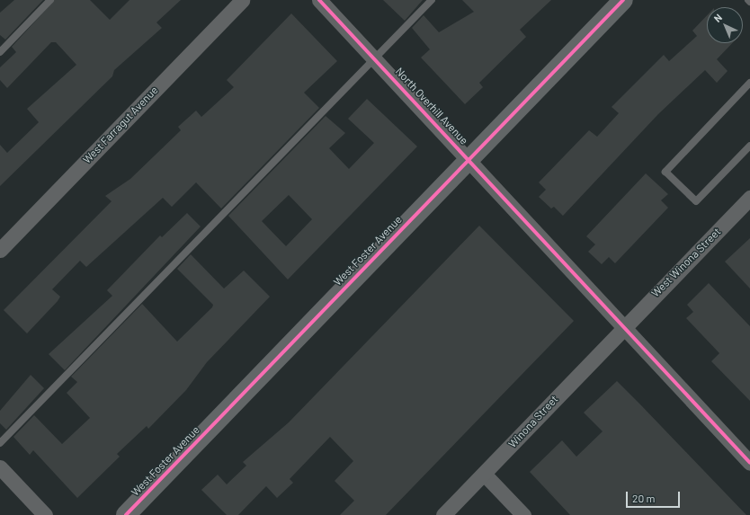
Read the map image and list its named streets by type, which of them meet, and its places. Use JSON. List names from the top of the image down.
{
  "streets": {
    "street": [
      "North Overhill Avenue",
      "West Farragut Avenue",
      "West Foster Avenue",
      "West Winona Street",
      "Winona Street"
    ]
  },
  "crossings": [
    ["North Overhill Avenue", "West Foster Avenue"],
    ["North Overhill Avenue", "West Winona Street"],
    ["North Overhill Avenue", "Winona Street"],
    ["West Winona Street", "Winona Street"]
  ],
  "scale_bar": "20 m",
  "north": "top left"
}
